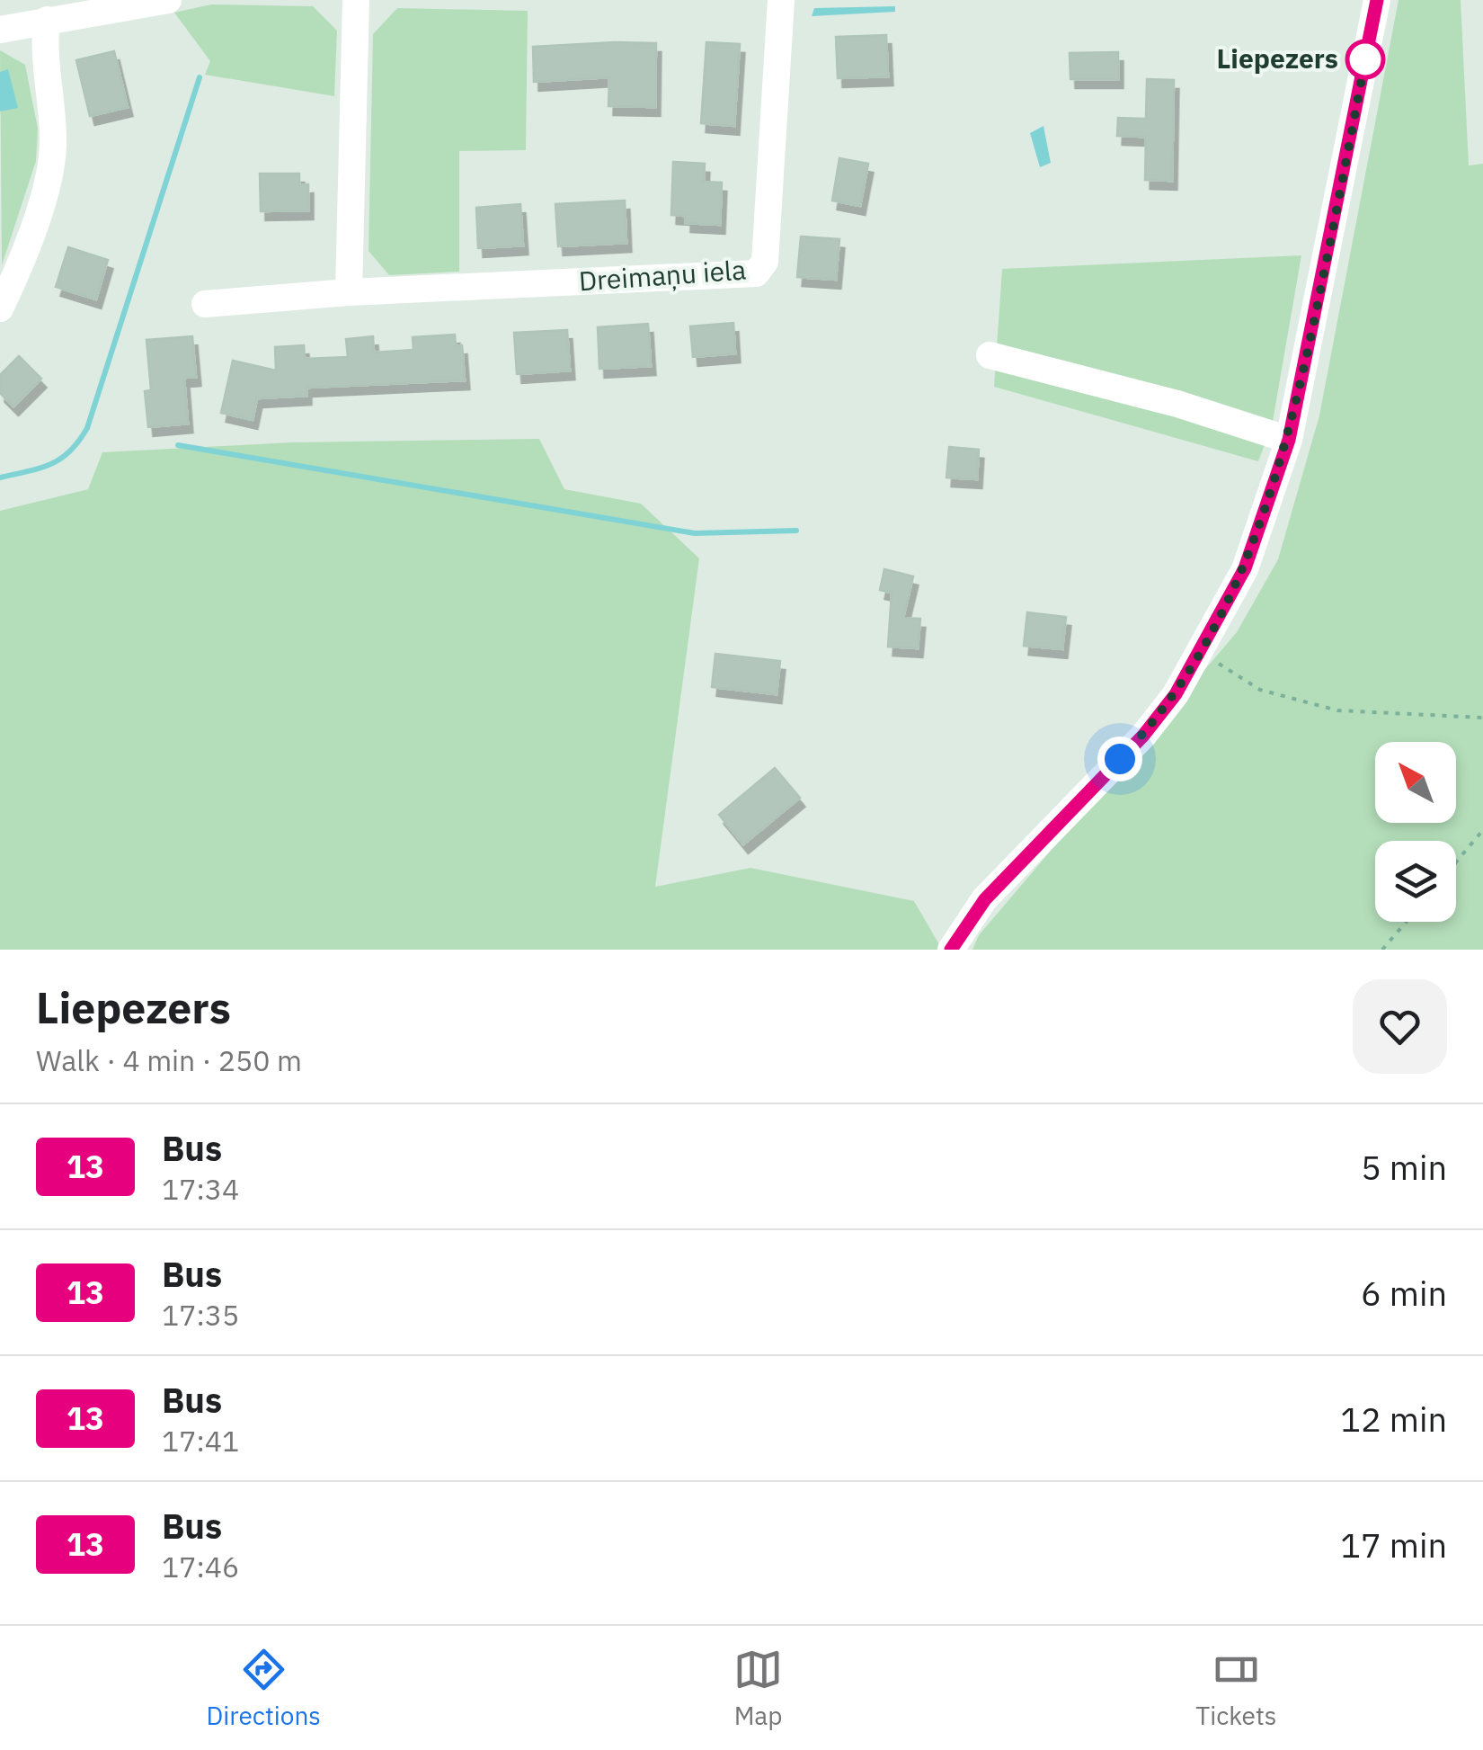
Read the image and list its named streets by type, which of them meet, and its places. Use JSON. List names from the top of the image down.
{
  "streets": {
    "street": ["Dreimaņu iela"]
  },
  "places": ["Liepezers"],
  "lines": ["bus line 13"],
  "north": "top left",
  "page": {
    "heading": ["Liepezers", "Walk · 4 min · 250 m"],
    "list": [
      {
        "mark": "13",
        "name": "Bus",
        "note": "17:34",
        "value": "5 min"
      },
      {
        "mark": "13",
        "name": "Bus",
        "note": "17:35",
        "value": "6 min"
      },
      {
        "mark": "13",
        "name": "Bus",
        "note": "17:41",
        "value": "12 min"
      },
      {
        "mark": "13",
        "name": "Bus",
        "note": "17:46",
        "value": "17 min"
      }
    ],
    "tabs": ["Directions", "Map", "Tickets"]
  }
}
